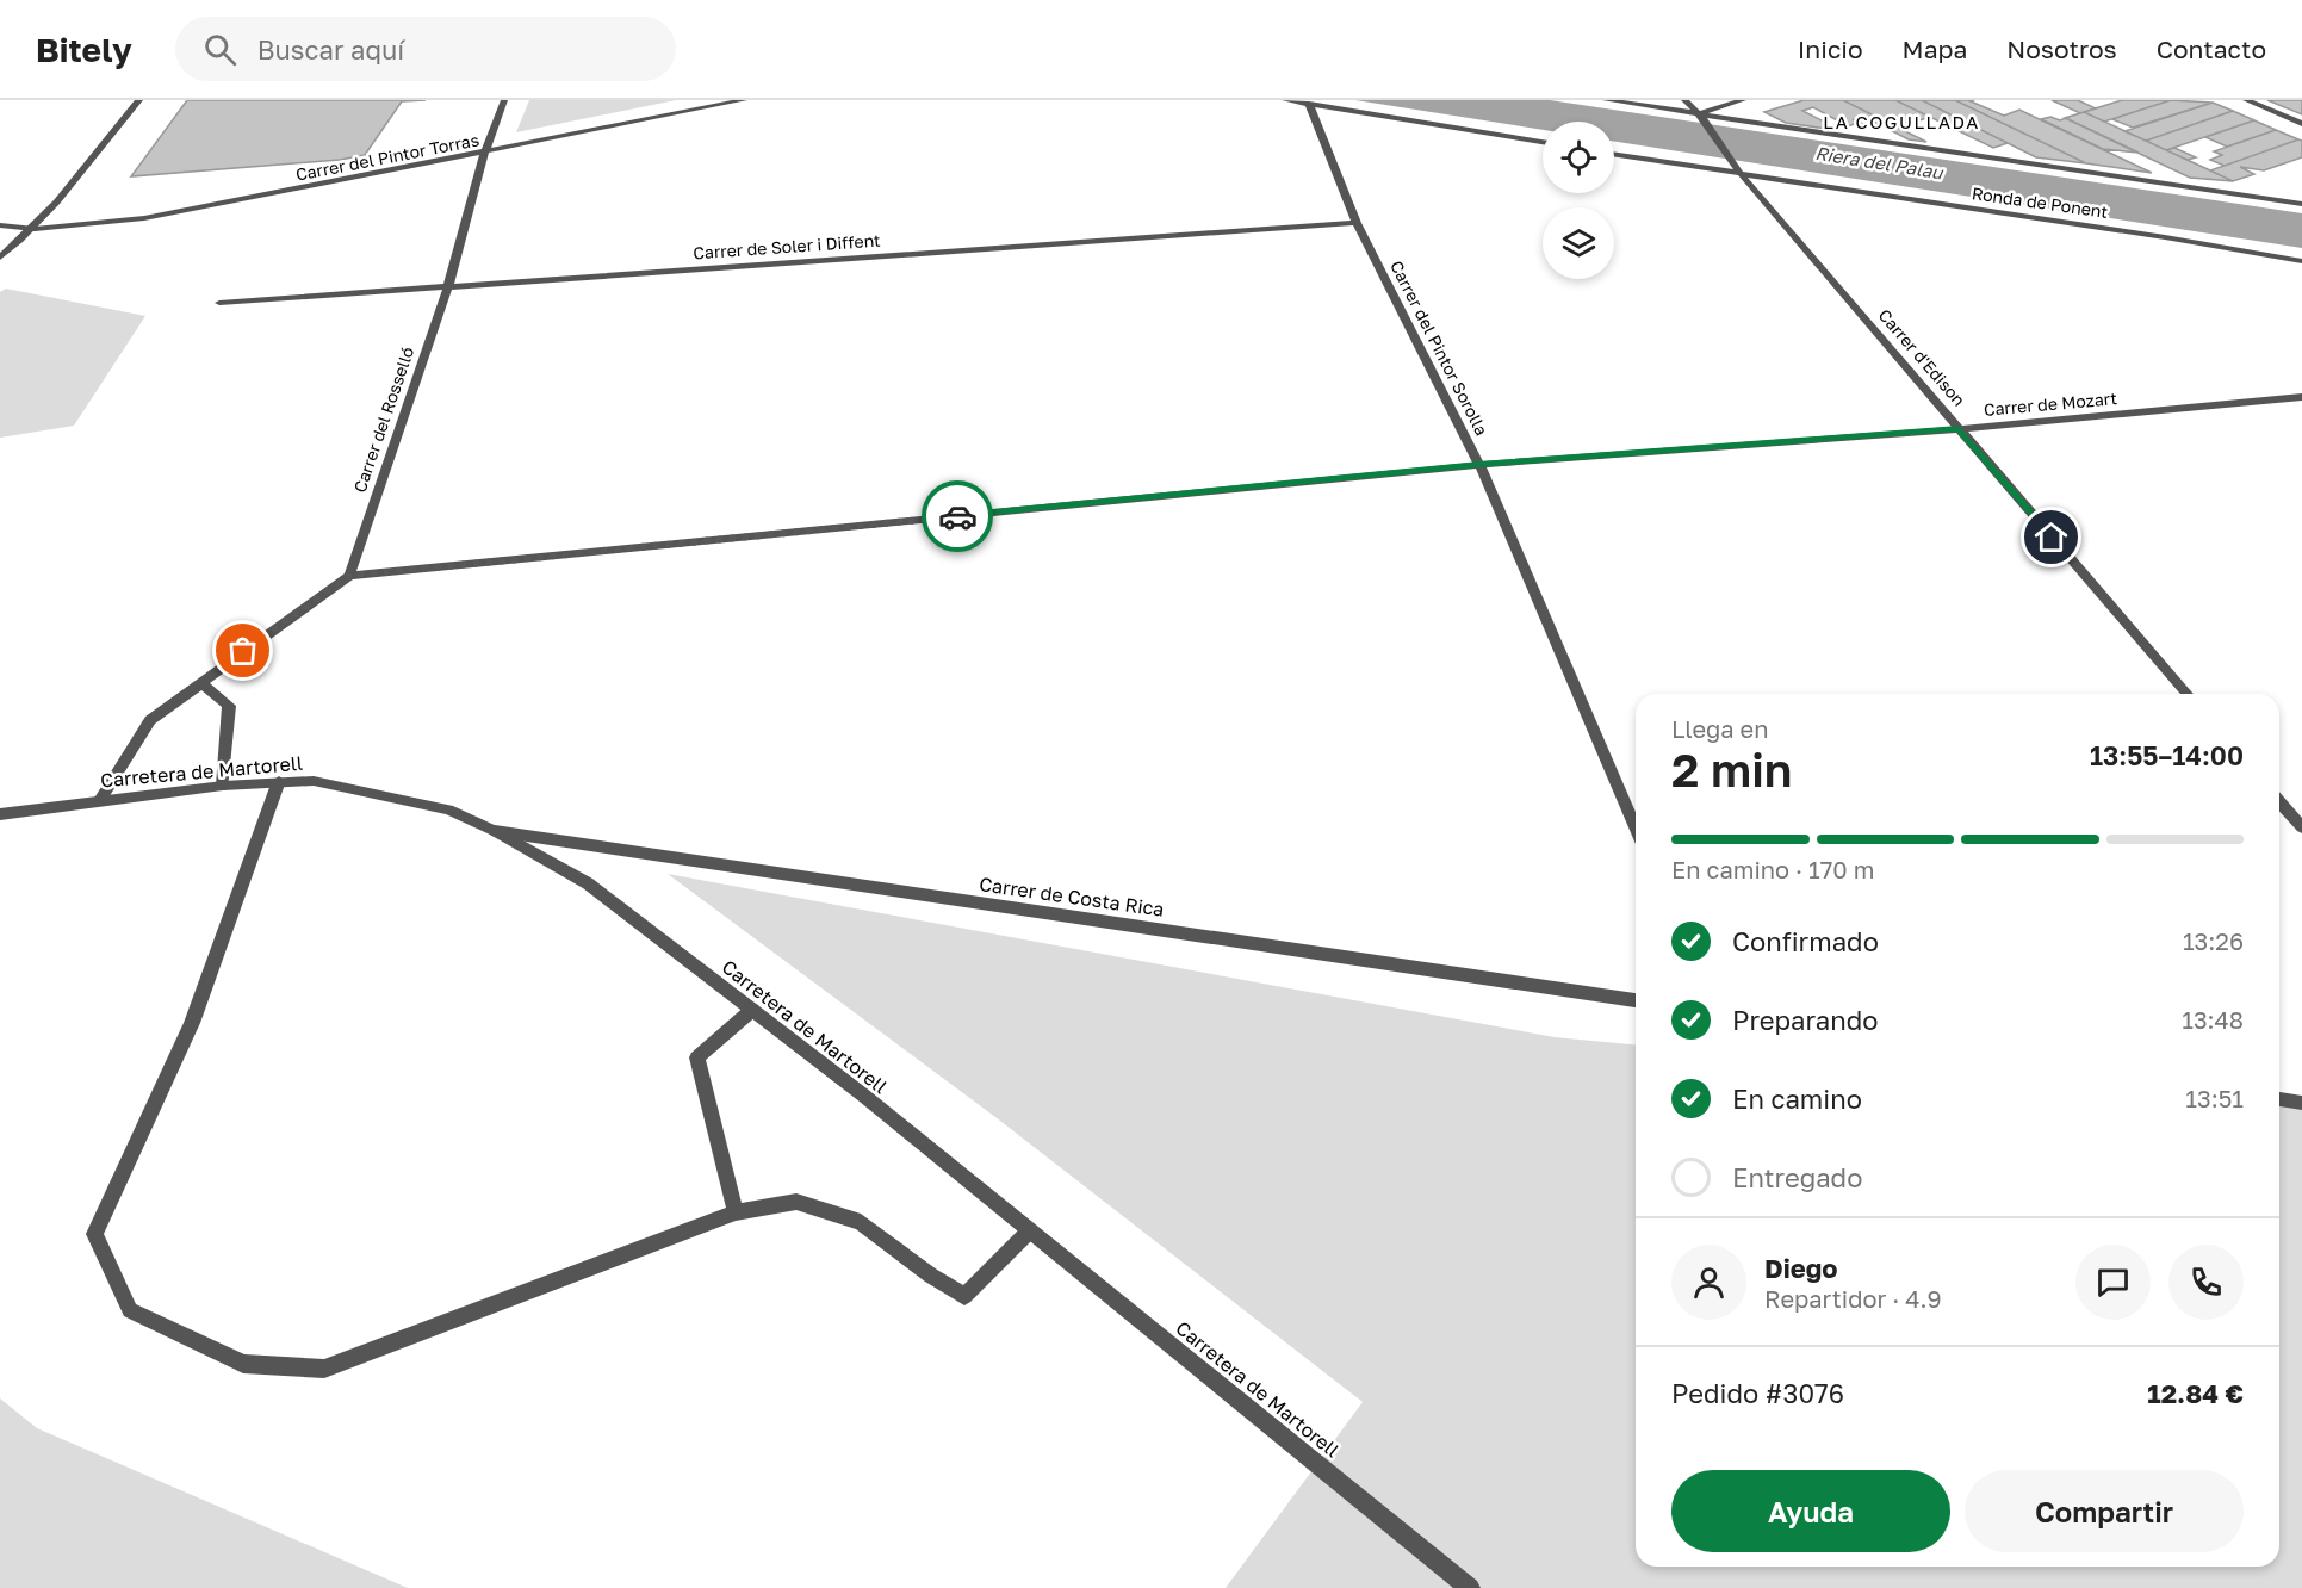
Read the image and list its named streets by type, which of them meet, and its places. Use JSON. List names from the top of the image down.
{
  "streets": {
    "street": [
      "Carrer del Pintor Torras",
      "Ronda de Ponent",
      "Carrer de Soler i Diffent",
      "Carrer del Pintor Sorolla",
      "Carrer d'Edison",
      "Carrer de Mozart",
      "Carrer del Rosselló",
      "Carretera de Martorell",
      "Carrer de Costa Rica"
    ]
  },
  "crossings": [
    ["Carrer del Pintor Torras", "Carrer del Rosselló"],
    ["Ronda de Ponent", "Carrer d'Edison"],
    ["Carrer de Soler i Diffent", "Carrer del Pintor Sorolla"],
    ["Carrer de Soler i Diffent", "Carrer del Rosselló"],
    ["Carrer del Pintor Sorolla", "Carrer de Mozart"],
    ["Carrer d'Edison", "Carrer de Mozart"],
    ["Carrer de Mozart", "Carrer del Rosselló"],
    ["Carretera de Martorell", "Carrer de Costa Rica"]
  ],
  "districts": ["LA COGULLADA"],
  "water": ["Riera del Palau"],
  "page": {
    "header": "Bitely",
    "search": "Buscar aquí",
    "nav": [
      "Inicio",
      "Mapa",
      "Nosotros",
      "Contacto"
    ],
    "heading": ["2 min", "Llega en", "13:55–14:00"],
    "panel": [
      "Diego",
      "Repartidor · 4.9",
      "Pedido #3076",
      "12.84 €"
    ],
    "bar": "En camino · 170 m",
    "list": [
      ["Confirmado", "13:26"],
      ["Preparando", "13:48"],
      ["En camino", "13:51"],
      "Entregado"
    ],
    "buttons": ["Ayuda", "Compartir"]
  }
}
